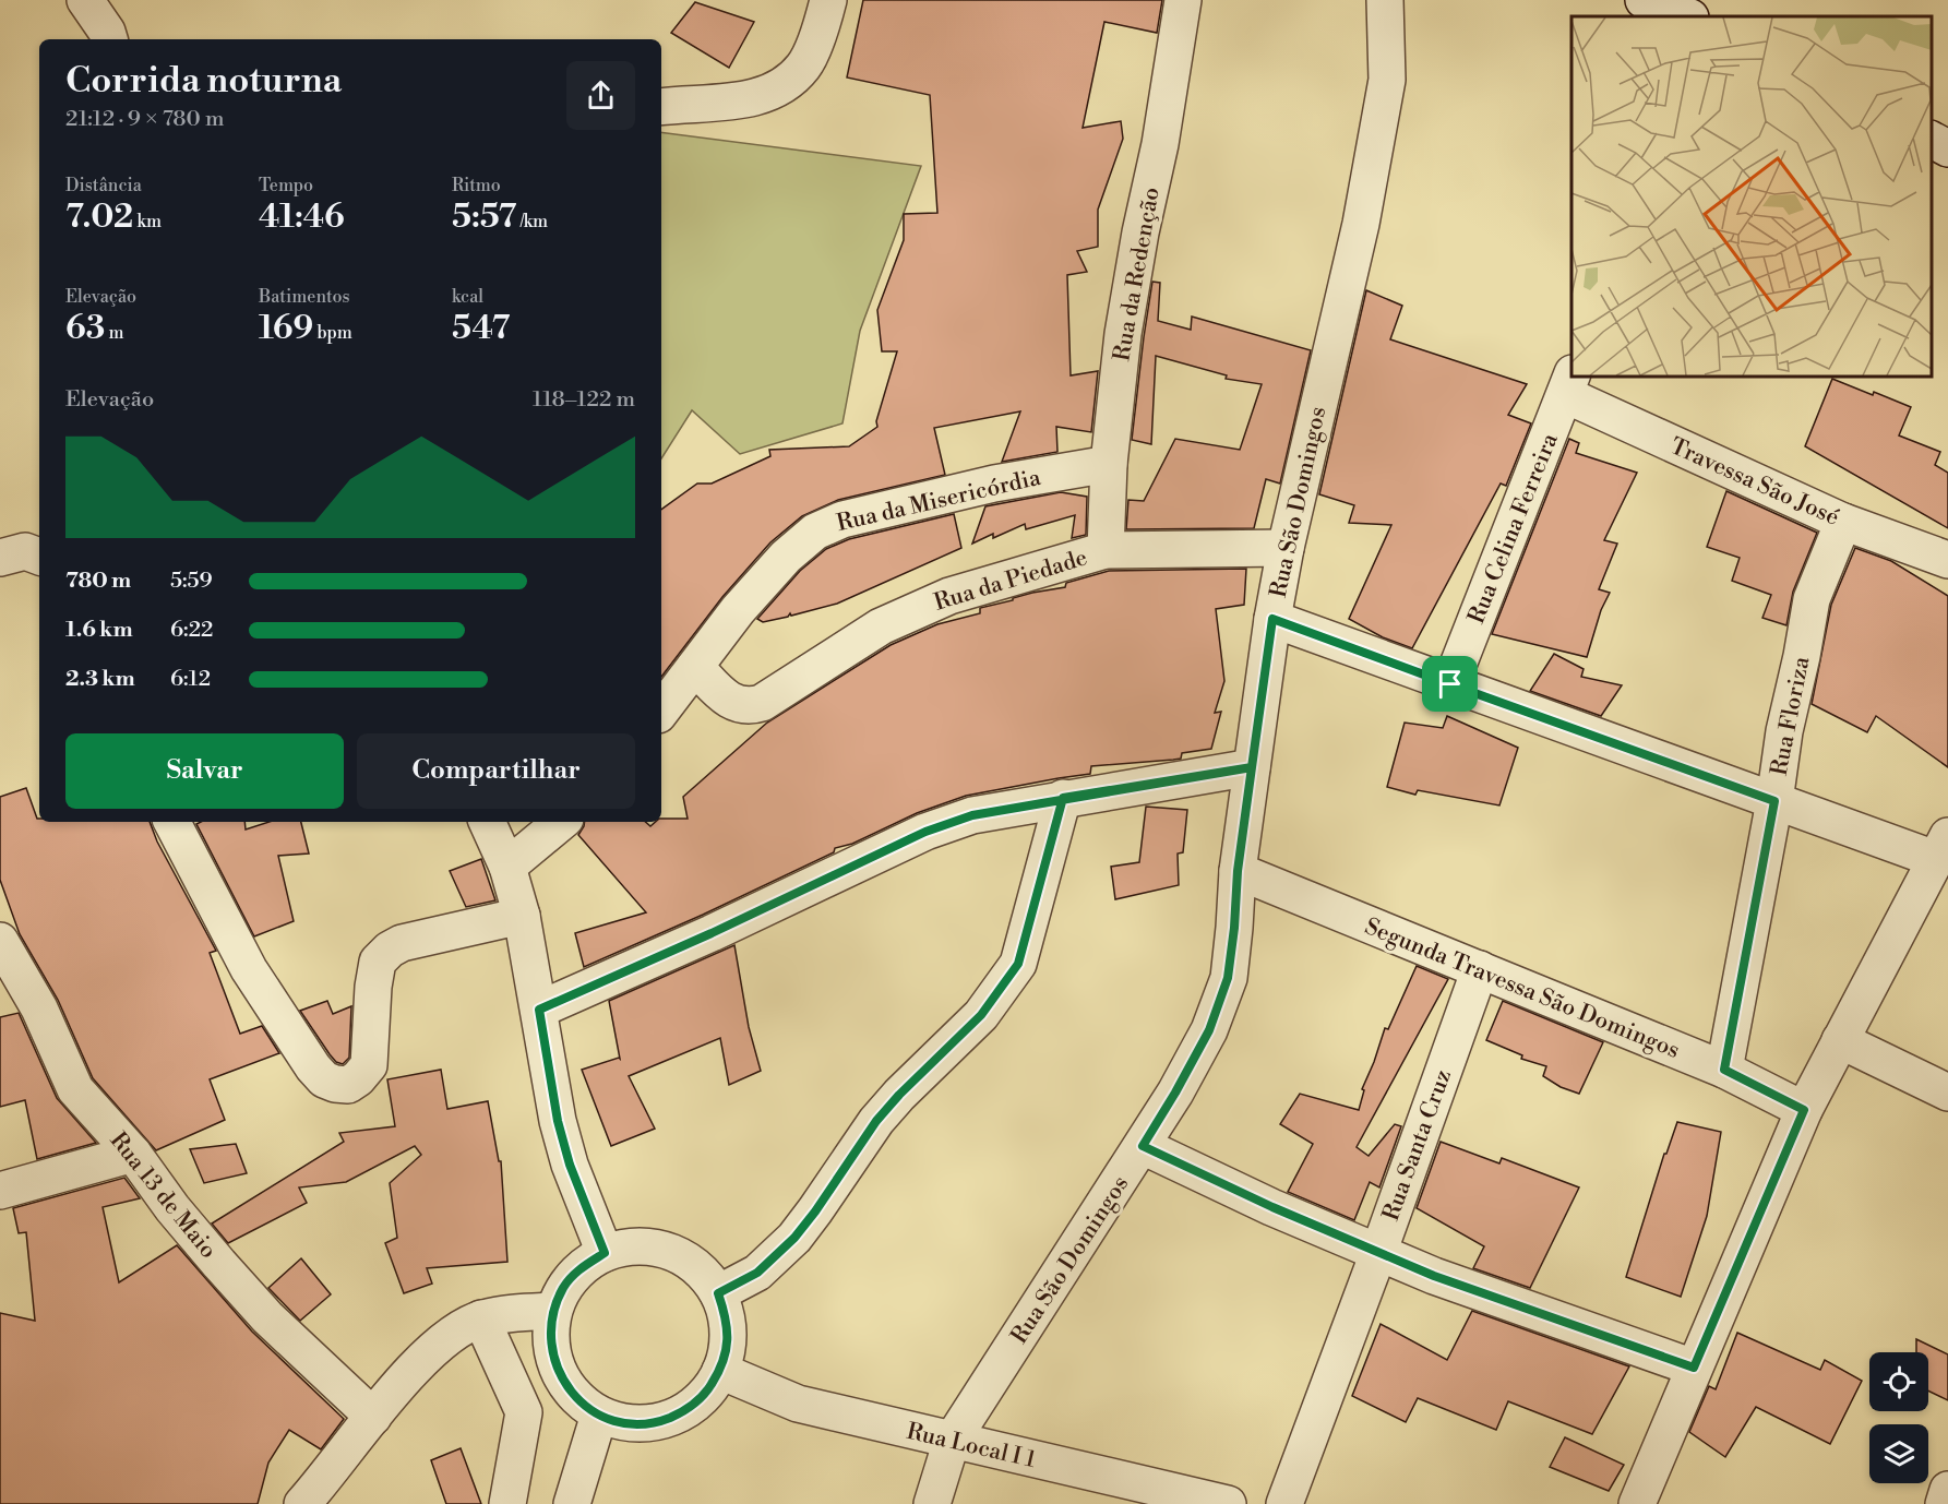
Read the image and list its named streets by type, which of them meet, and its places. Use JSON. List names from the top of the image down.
{
  "streets": {
    "street": [
      "Rua da Redenção",
      "Travessa São José",
      "Rua da Misericórdia",
      "Rua São Domingos",
      "Rua Celina Ferreira",
      "Rua da Piedade",
      "Rua Floriza",
      "Segunda Travessa São Domingos",
      "Rua Santa Cruz",
      "Rua 13 de Maio",
      "Rua Local I 1"
    ]
  },
  "crossings": [
    ["Rua da Redenção", "Rua da Misericórdia"],
    ["Rua da Redenção", "Rua da Piedade"],
    ["Travessa São José", "Rua Celina Ferreira"],
    ["Travessa São José", "Rua Floriza"],
    ["Rua da Misericórdia", "Rua da Piedade"],
    ["Rua São Domingos", "Rua da Piedade"],
    ["Rua São Domingos", "Segunda Travessa São Domingos"],
    ["Rua São Domingos", "Rua Local I 1"],
    ["Rua Floriza", "Segunda Travessa São Domingos"],
    ["Segunda Travessa São Domingos", "Rua Santa Cruz"]
  ],
  "page": {
    "heading": ["Corrida noturna", "21:12 · 9 × 780 m"],
    "stats": [
      ["Distância", "7.02 km"],
      ["Tempo", "41:46"],
      ["Ritmo", "5:57 /km"],
      ["Elevação", "63 m"],
      ["Batimentos", "169 bpm"],
      ["kcal", "547"]
    ],
    "chart": ["Elevação", "118–122 m"],
    "list": [
      {
        "name": "780 m",
        "note": "5:59"
      },
      {
        "name": "1.6 km",
        "note": "6:22"
      },
      {
        "name": "2.3 km",
        "note": "6:12"
      }
    ],
    "buttons": ["Salvar", "Compartilhar"]
  }
}
